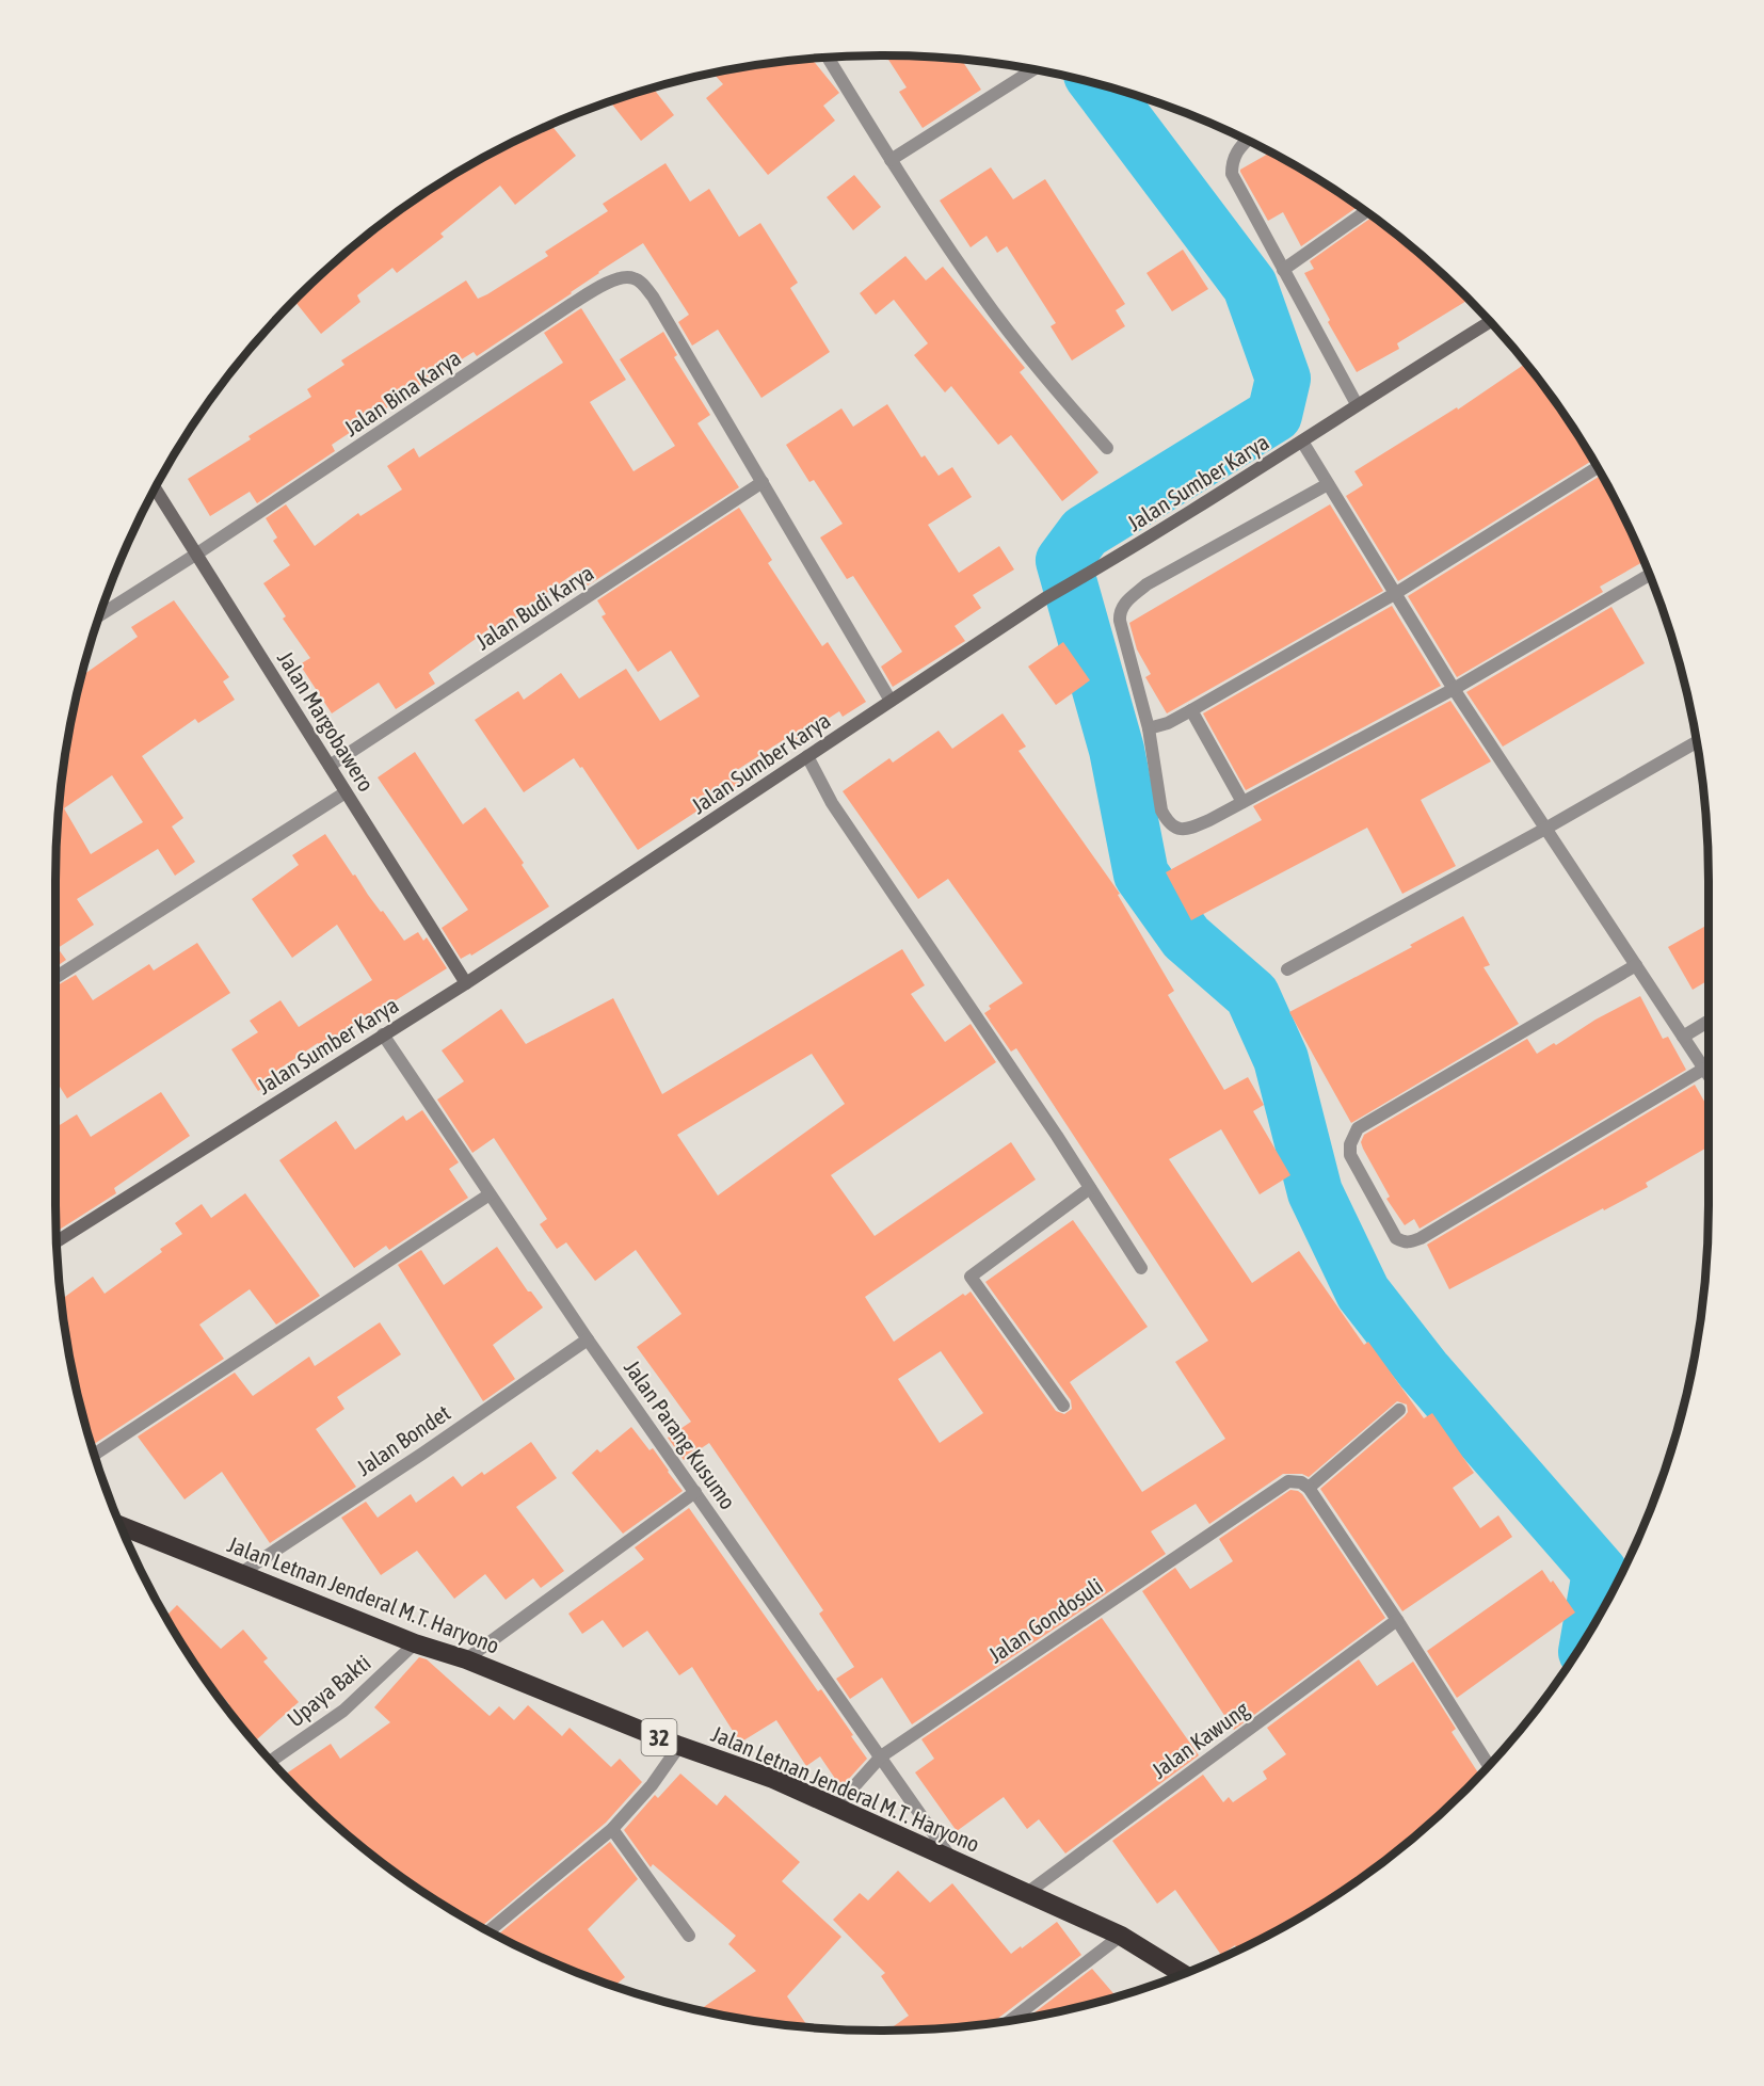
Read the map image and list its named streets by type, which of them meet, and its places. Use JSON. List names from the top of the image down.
{
  "streets": {
    "highway": ["Jalan Letnan Jenderal M.T. Haryono", "32"],
    "street": [
      "Jalan Bina Karya",
      "Jalan Sumber Karya",
      "Jalan Budi Karya",
      "Jalan Margobawero",
      "Jalan Parang Kusumo",
      "Jalan Bondet",
      "Jalan Gondosuli",
      "Upaya Bakti",
      "Jalan Kawung"
    ]
  },
  "crossings": [
    ["Jalan Bina Karya", "Jalan Budi Karya"],
    ["Jalan Bina Karya", "Jalan Margobawero"],
    ["Jalan Sumber Karya", "Jalan Margobawero"],
    ["Jalan Sumber Karya", "Jalan Parang Kusumo"],
    ["Jalan Budi Karya", "Jalan Margobawero"],
    ["Jalan Parang Kusumo", "Jalan Bondet"],
    ["Jalan Parang Kusumo", "Jalan Letnan Jenderal M.T. Haryono"],
    ["Jalan Parang Kusumo", "Jalan Gondosuli"],
    ["Jalan Bondet", "Jalan Letnan Jenderal M.T. Haryono"],
    ["Jalan Letnan Jenderal M.T. Haryono", "Jalan Gondosuli"],
    ["Jalan Letnan Jenderal M.T. Haryono", "Upaya Bakti"],
    ["Jalan Letnan Jenderal M.T. Haryono", "Jalan Kawung"]
  ]
}
